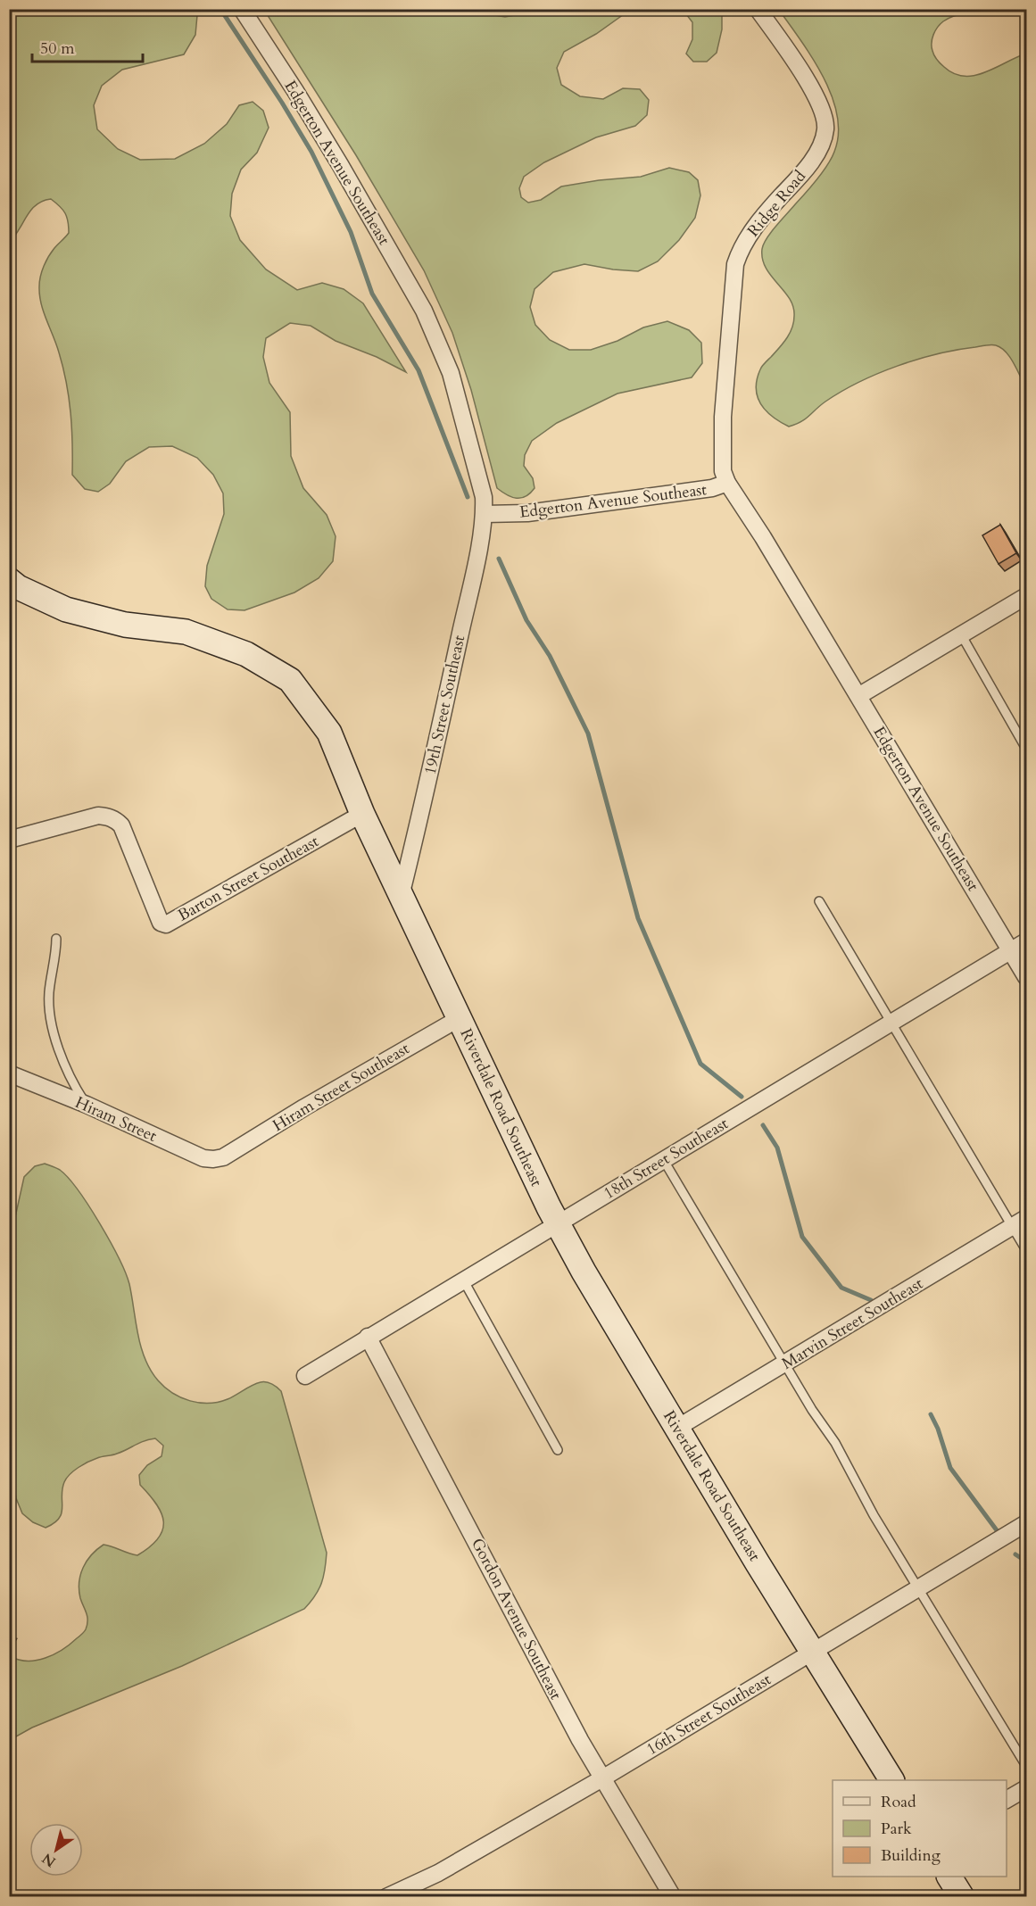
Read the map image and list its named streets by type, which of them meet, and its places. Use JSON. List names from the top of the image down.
{
  "streets": {
    "street": [
      "Edgerton Avenue Southeast",
      "Ridge Road",
      "19th Street Southeast",
      "Barton Street Southeast",
      "Hiram Street Southeast",
      "Riverdale Road Southeast",
      "Hiram Street",
      "18th Street Southeast",
      "Marvin Street Southeast",
      "Gordon Avenue Southeast",
      "16th Street Southeast"
    ]
  },
  "crossings": [
    ["Edgerton Avenue Southeast", "Ridge Road"],
    ["Edgerton Avenue Southeast", "19th Street Southeast"],
    ["Edgerton Avenue Southeast", "18th Street Southeast"],
    ["19th Street Southeast", "Riverdale Road Southeast"],
    ["Barton Street Southeast", "Riverdale Road Southeast"],
    ["Hiram Street Southeast", "Riverdale Road Southeast"],
    ["Hiram Street Southeast", "Hiram Street"],
    ["Riverdale Road Southeast", "18th Street Southeast"],
    ["Riverdale Road Southeast", "Marvin Street Southeast"],
    ["Riverdale Road Southeast", "16th Street Southeast"],
    ["18th Street Southeast", "Gordon Avenue Southeast"],
    ["Gordon Avenue Southeast", "16th Street Southeast"]
  ],
  "legend": ["Road", "Park", "Building"],
  "scale_bar": "50 m",
  "north": "bottom left"
}
